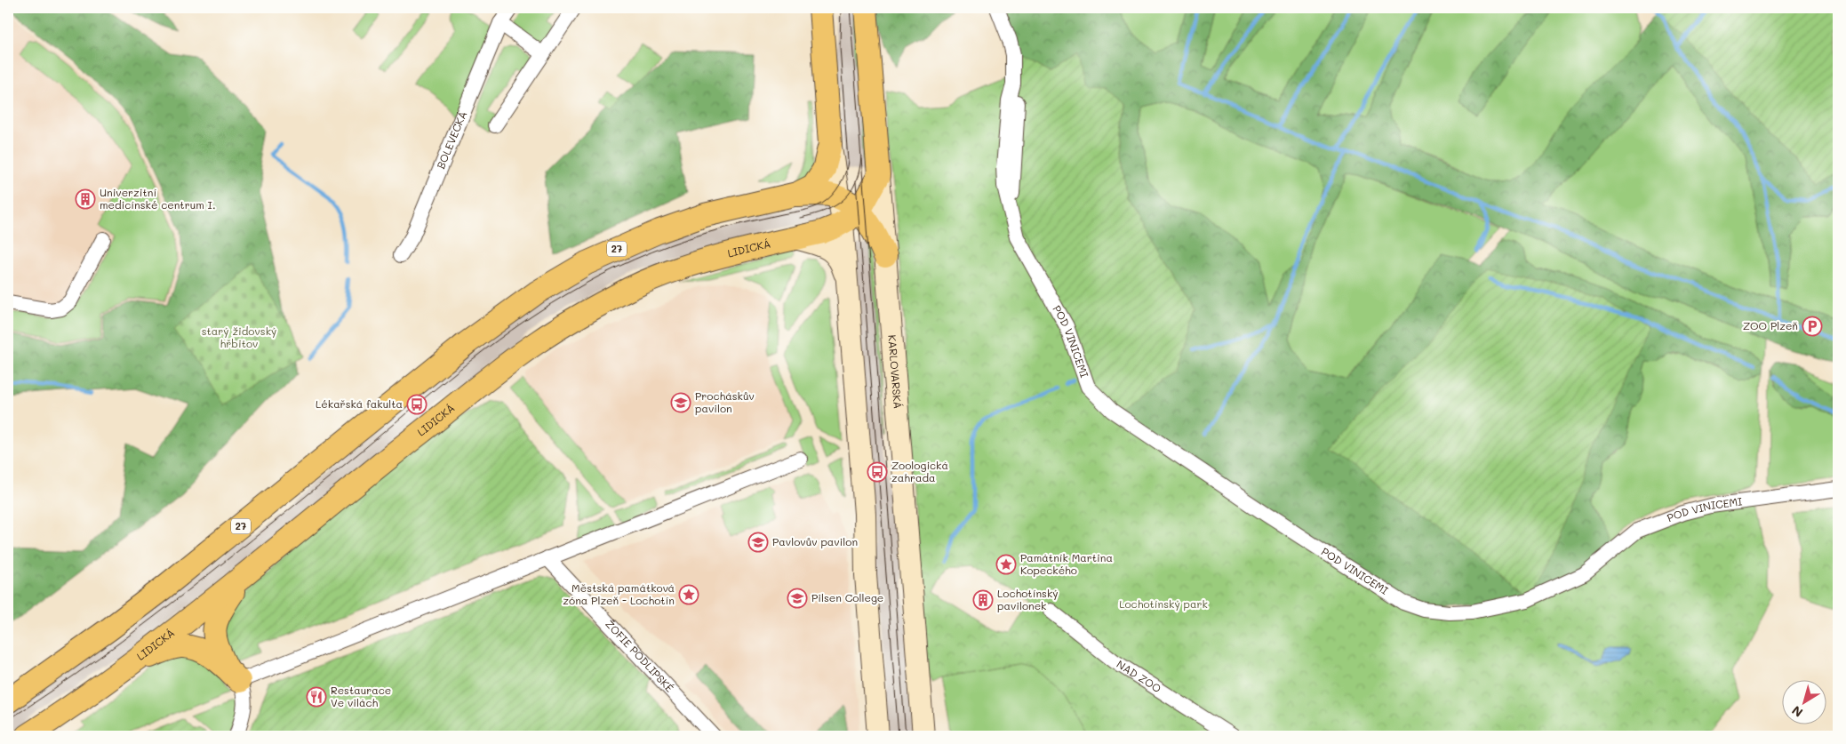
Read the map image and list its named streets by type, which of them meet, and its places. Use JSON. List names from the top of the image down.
{
  "streets": {
    "main road": ["27", "LIDICKÁ", "KARLOVARSKÁ"],
    "street": [
      "BOLEVECKÁ",
      "POD VINICEMI",
      "ŽOFIE PODLIPSKÉ",
      "NAD ZOO"
    ]
  },
  "parks": ["starý židovský hřbitov", "Lochotínský park"],
  "places": {
    "building": ["Univerzitní medicínské centrum I.", "Lochotínský pavilonek"],
    "parking": ["ZOO Plzeň"],
    "school or university": ["Procháskův pavilon", "Pavlovův pavilon", "Pilsen College"],
    "bus stop": ["Lékařská fakulta", "Zoologická zahrada"],
    "place": ["Památník Martina Kopeckého", "Městská památková zóna Plzeň - Lochotín"],
    "restaurant": ["Restaurace Ve vilách"]
  },
  "north": "bottom left"
}
